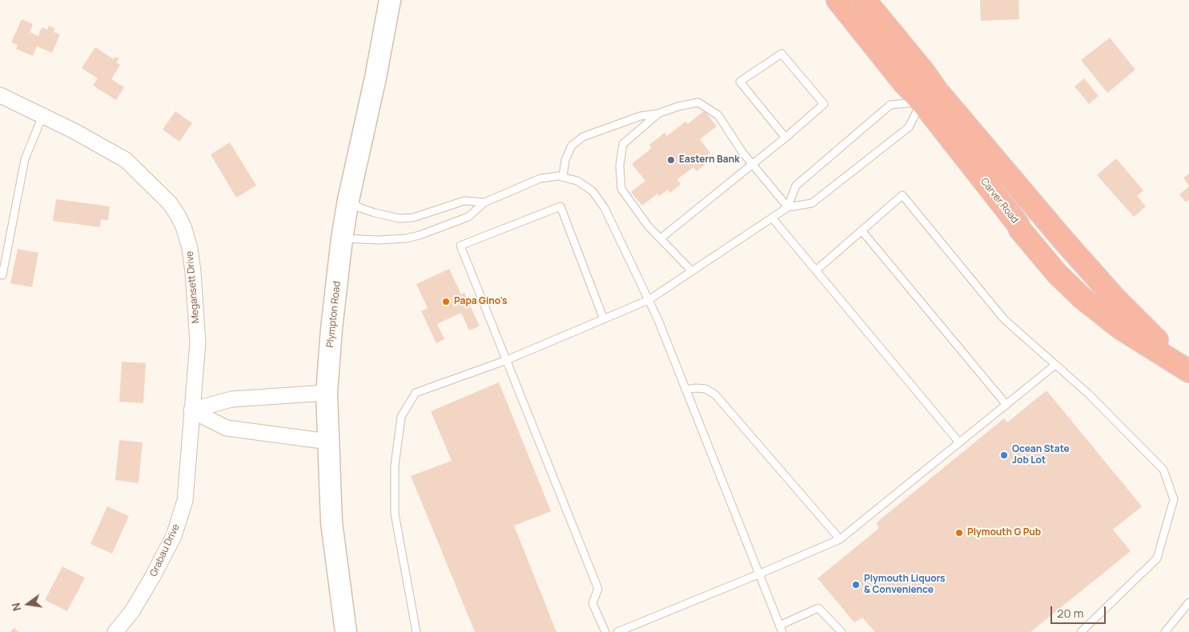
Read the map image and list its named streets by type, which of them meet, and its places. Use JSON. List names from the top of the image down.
{
  "streets": {
    "main road": ["Plympton Road"],
    "street": ["Megansett Drive", "Grabau Drive"]
  },
  "crossings": [
    ["Megansett Drive", "Grabau Drive"]
  ],
  "places": [
    "Eastern Bank",
    "Papa Gino's",
    "Ocean State Job Lot",
    "Plymouth G Pub",
    "Plymouth Liquors & Convenience"
  ],
  "scale_bar": "20 m",
  "north": "left"
}
